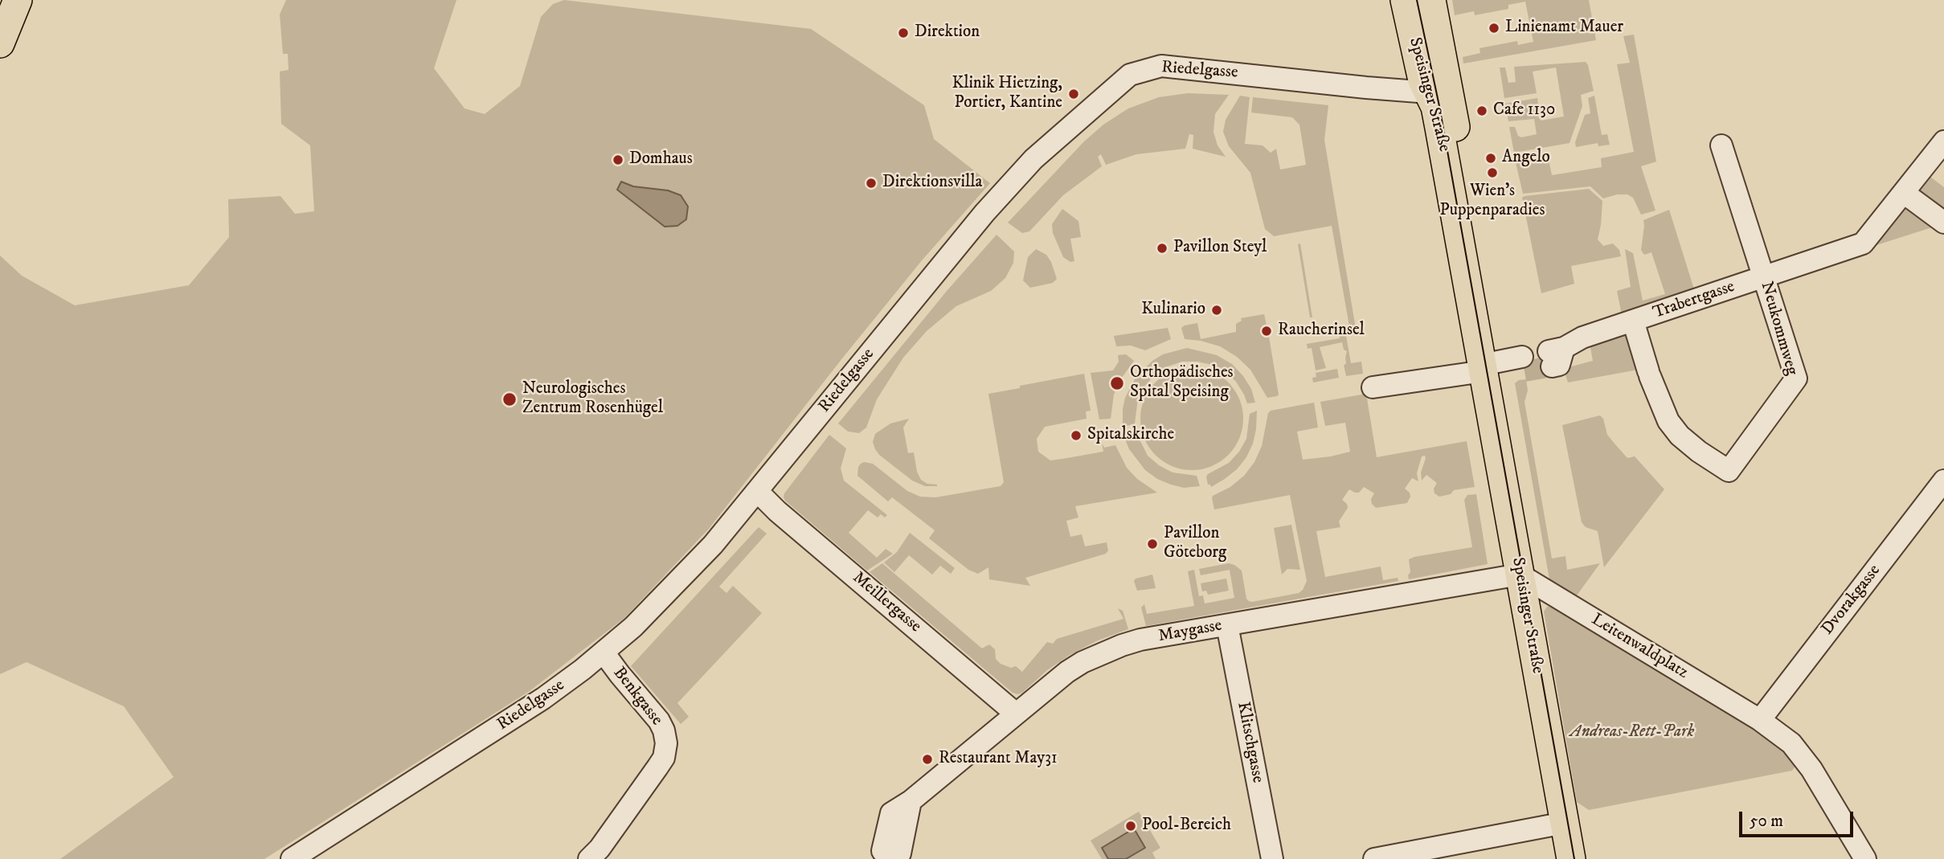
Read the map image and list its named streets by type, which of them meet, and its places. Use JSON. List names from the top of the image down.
{
  "streets": {
    "main road": ["Speisinger Straße"],
    "street": [
      "Riedelgasse",
      "Trabertgasse",
      "Neukommweg",
      "Dvorakgasse",
      "Meillergasse",
      "Maygasse",
      "Leitenwaldplatz",
      "Benkgasse",
      "Klitschgasse"
    ]
  },
  "crossings": [
    ["Riedelgasse", "Speisinger Straße"],
    ["Riedelgasse", "Meillergasse"],
    ["Riedelgasse", "Benkgasse"],
    ["Speisinger Straße", "Maygasse"],
    ["Speisinger Straße", "Leitenwaldplatz"],
    ["Trabertgasse", "Neukommweg"],
    ["Dvorakgasse", "Leitenwaldplatz"],
    ["Meillergasse", "Maygasse"],
    ["Maygasse", "Leitenwaldplatz"],
    ["Maygasse", "Klitschgasse"]
  ],
  "parks": ["Andreas-Rett-Park"],
  "places": [
    "Linienamt Mauer",
    "Direktion",
    "Klinik Hietzing, Portier, Kantine",
    "Cafe 1130",
    "Angelo",
    "Domhaus",
    "Wien's Puppenparadies",
    "Direktionsvilla",
    "Pavillon Steyl",
    "Kulinario",
    "Raucherinsel",
    "Orthopädisches Spital Speising",
    "Neurologisches Zentrum Rosenhügel",
    "Spitalskirche",
    "Pavillon Göteborg",
    "Restaurant May31",
    "Pool-Bereich"
  ],
  "scale_bar": "50 m"
}
